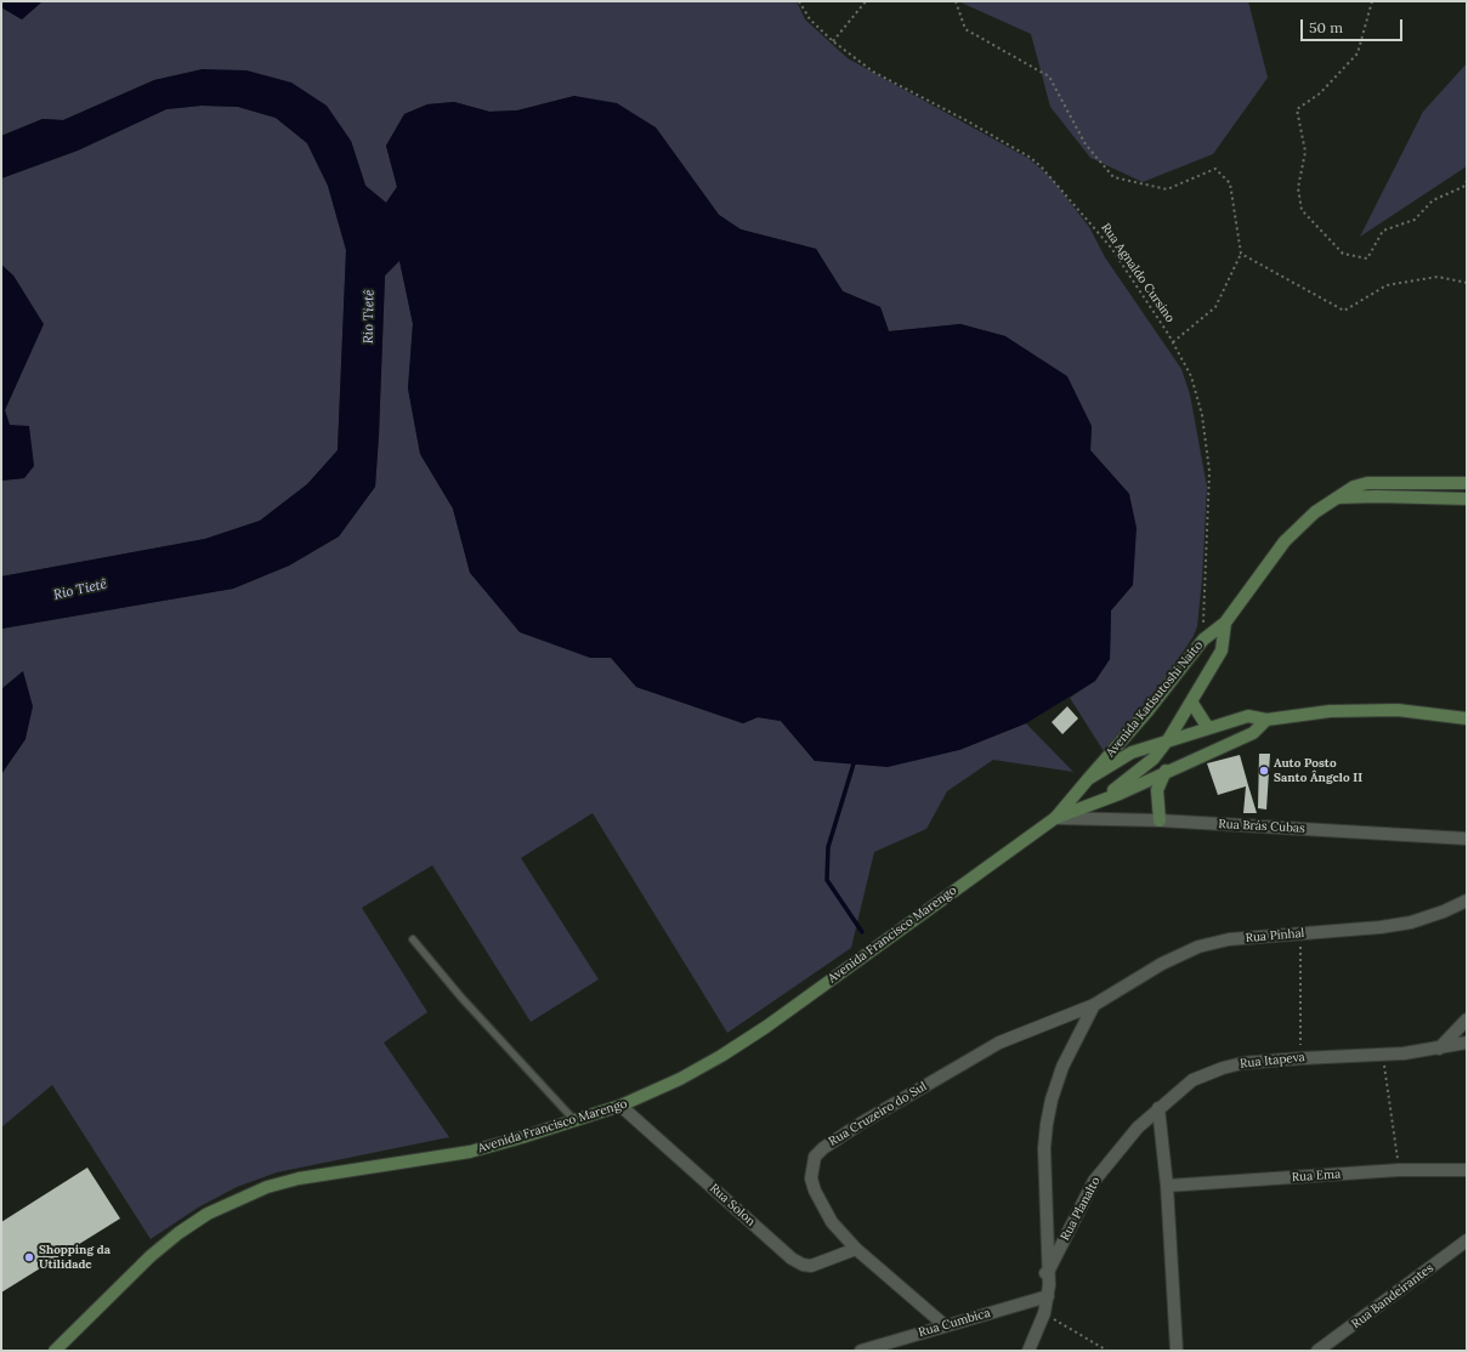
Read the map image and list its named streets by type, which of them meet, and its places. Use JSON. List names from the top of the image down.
{
  "streets": {
    "main road": ["Avenida Katisutoshi Naito", "Avenida Francisco Marengo"],
    "street": [
      "Rua Brás Cubas",
      "Rua Pinhal",
      "Rua Itapeva",
      "Rua Cruzeiro do Sul",
      "Rua Ema",
      "Rua Solon",
      "Rua Planalto",
      "Rua Bandeirantes",
      "Rua Cumbica"
    ],
    "path": ["Rua Agnaldo Cursino"]
  },
  "crossings": [
    ["Rua Agnaldo Cursino", "Avenida Katisutoshi Naito"],
    ["Avenida Katisutoshi Naito", "Avenida Francisco Marengo"],
    ["Rua Brás Cubas", "Avenida Francisco Marengo"],
    ["Avenida Francisco Marengo", "Rua Solon"],
    ["Rua Pinhal", "Rua Cruzeiro do Sul"],
    ["Rua Itapeva", "Rua Planalto"],
    ["Rua Cruzeiro do Sul", "Rua Solon"],
    ["Rua Cruzeiro do Sul", "Rua Cumbica"],
    ["Rua Planalto", "Rua Cumbica"]
  ],
  "water": ["Rio Tietê"],
  "places": ["Auto Posto Santo Ângelo II", "Shopping da Utilidade"],
  "scale_bar": "50 m"
}
